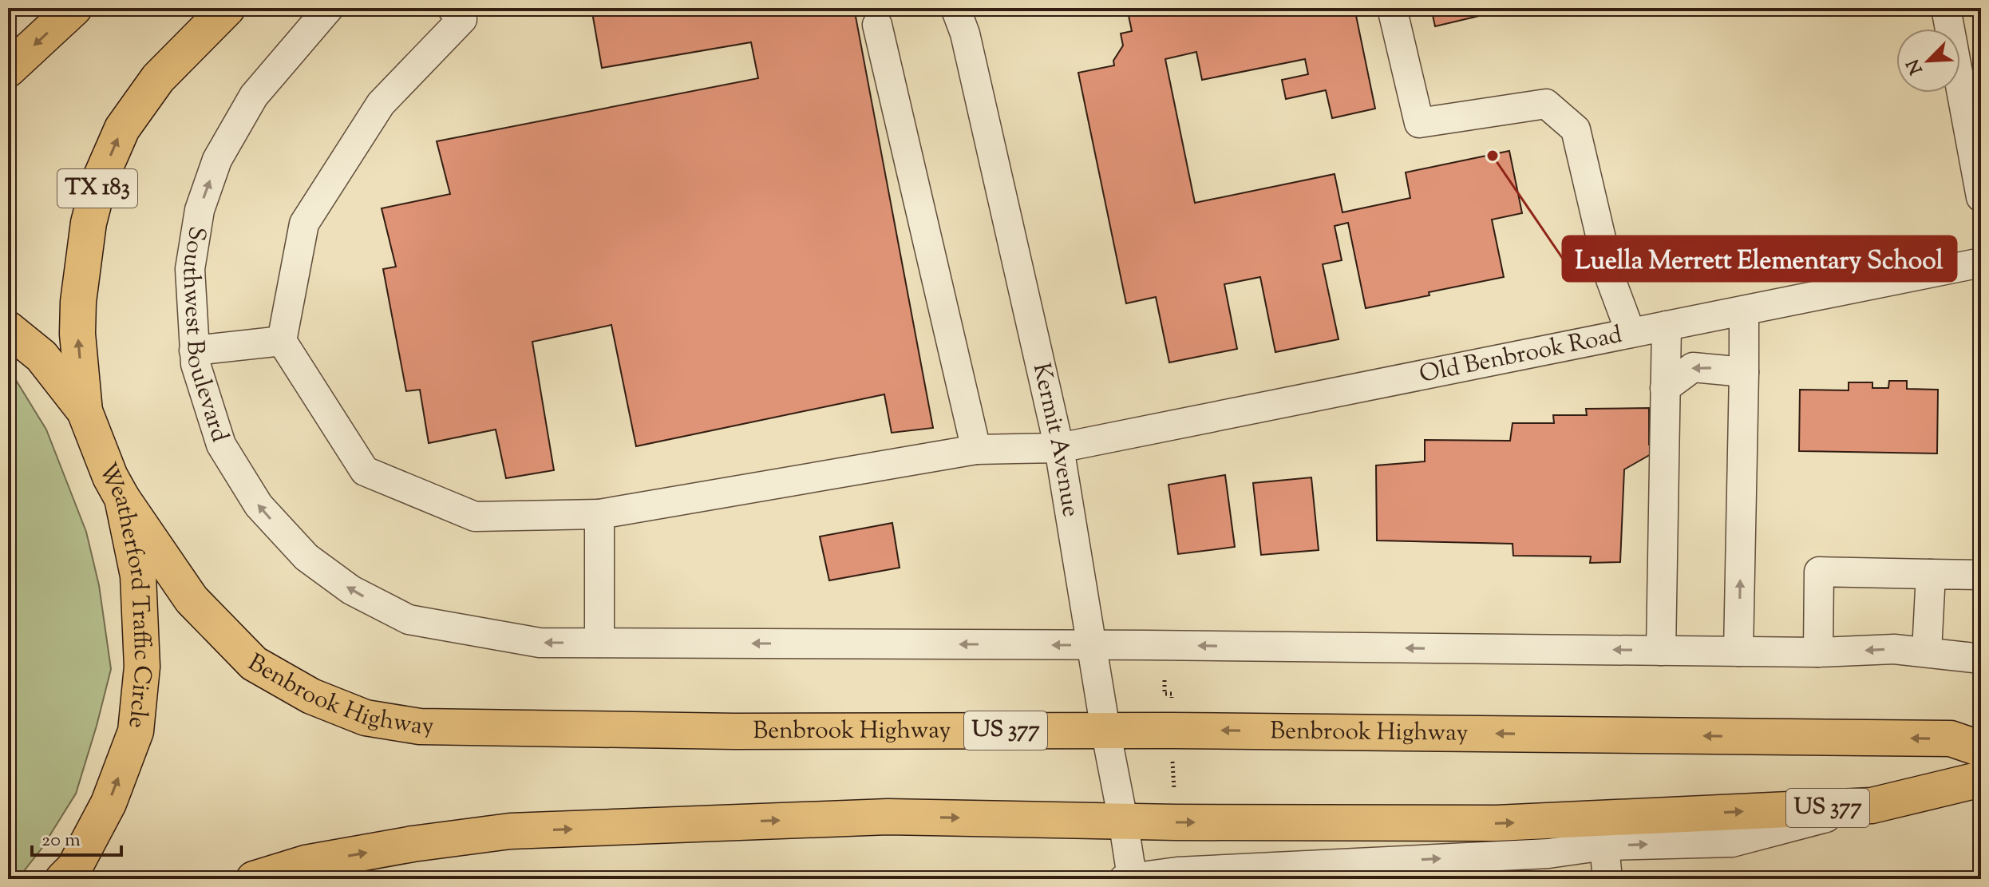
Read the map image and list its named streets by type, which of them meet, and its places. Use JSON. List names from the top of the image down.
{
  "streets": {
    "main road": [
      "TX 183",
      "Weatherford Traffic Circle",
      "Benbrook Highway",
      "US 377"
    ],
    "street": ["Southwest Boulevard", "Old Benbrook Road", "Kermit Avenue"]
  },
  "crossings": [
    ["TX 183", "Weatherford Traffic Circle"],
    ["Old Benbrook Road", "Kermit Avenue"],
    ["Kermit Avenue", "Benbrook Highway"],
    ["Kermit Avenue", "US 377"],
    ["Weatherford Traffic Circle", "Benbrook Highway"]
  ],
  "one_way": ["Weatherford Traffic Circle"],
  "places": ["Luella Merrett Elementary School"],
  "scale_bar": "20 m",
  "north": "bottom left"
}
